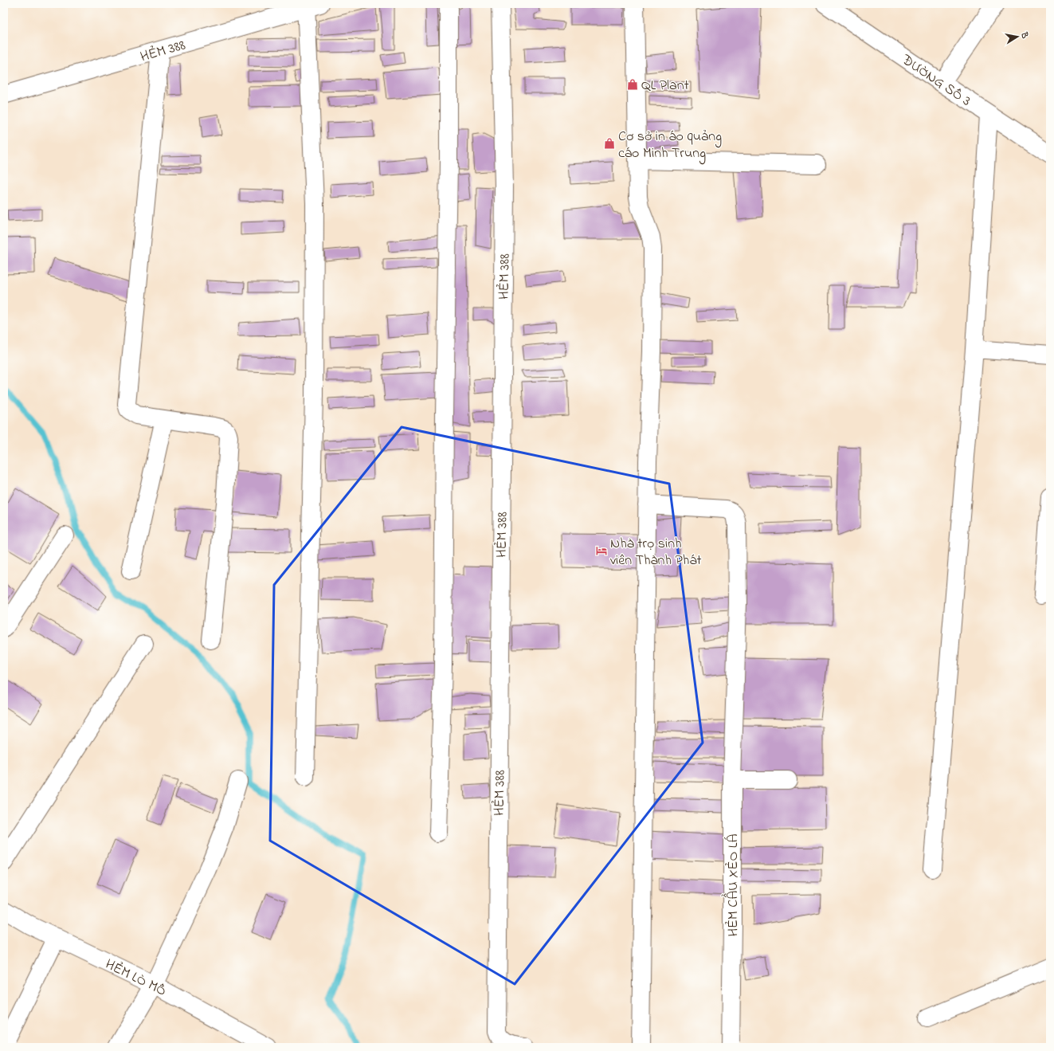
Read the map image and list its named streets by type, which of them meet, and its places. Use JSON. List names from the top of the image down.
{
  "streets": {
    "street": [
      "HẺM 388",
      "ĐƯỜNG SỐ 3",
      "HẺM CẦU XẺO LÁ",
      "HẺM LÒ MỔ"
    ]
  },
  "places": {
    "shop": ["QL Plant", "Cơ sở in áo quảng cáo Minh Trung"],
    "hotel": ["Nhà trọ sinh viên Thành Phát"]
  },
  "north": "right"
}
